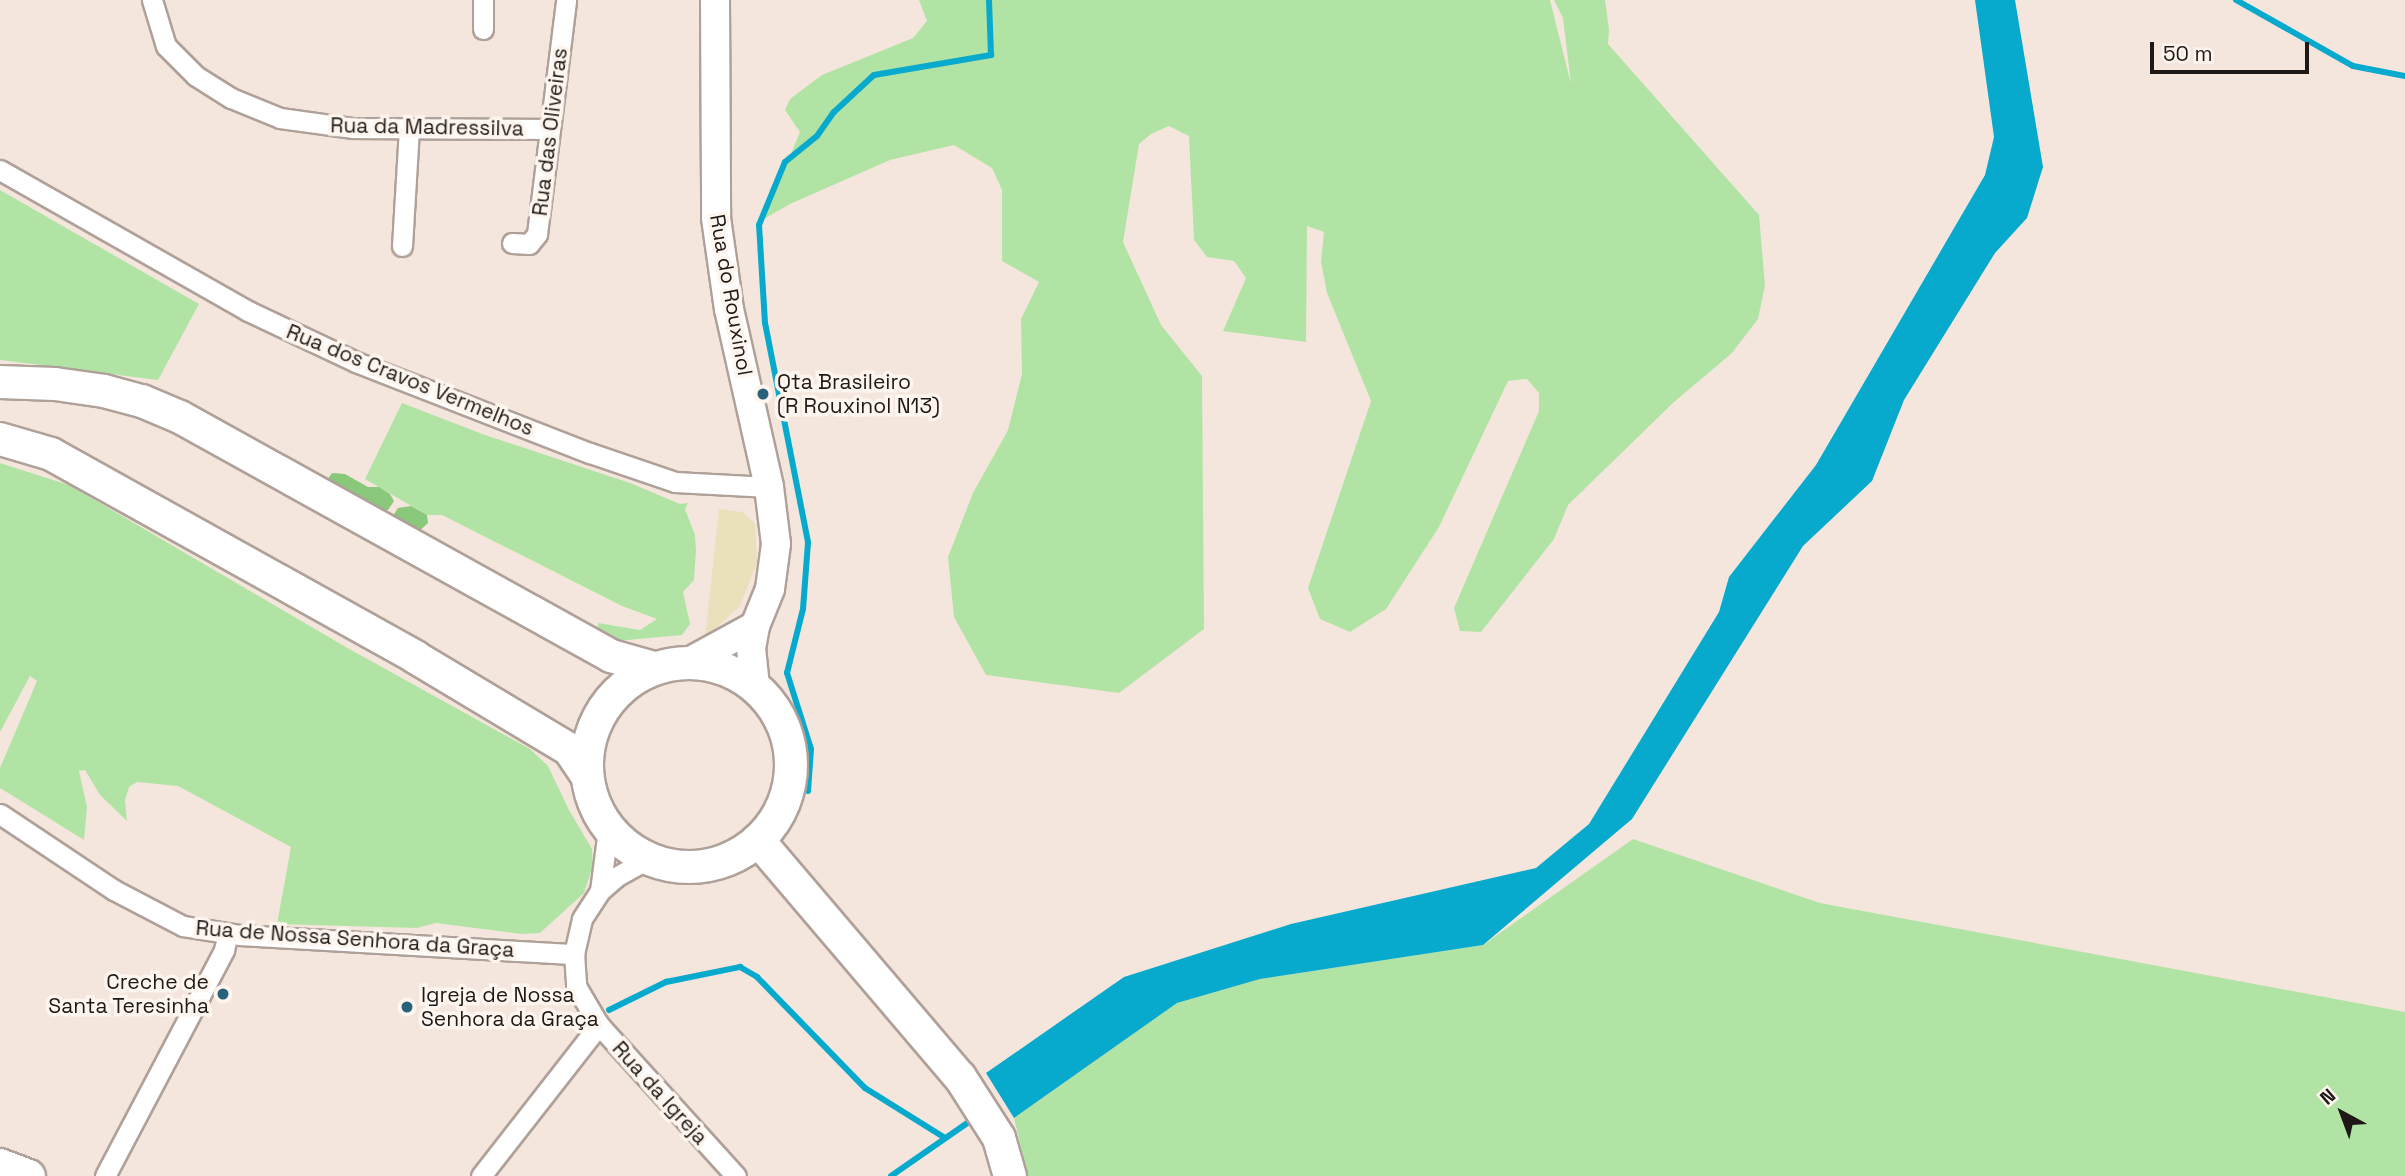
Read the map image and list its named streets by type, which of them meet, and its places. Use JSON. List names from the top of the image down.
{
  "streets": {
    "main road": ["Rua do Rouxinol"],
    "street": [
      "Rua da Madressilva",
      "Rua das Oliveiras",
      "Rua dos Cravos Vermelhos",
      "Rua de Nossa Senhora da Graça",
      "Rua da Igreja"
    ]
  },
  "crossings": [
    ["Rua da Madressilva", "Rua das Oliveiras"],
    ["Rua do Rouxinol", "Rua dos Cravos Vermelhos"],
    ["Rua do Rouxinol", "Rua da Igreja"],
    ["Rua de Nossa Senhora da Graça", "Rua da Igreja"]
  ],
  "places": ["Qta Brasileiro (R Rouxinol N13)", "Creche de Santa Teresinha", "Igreja de Nossa Senhora da Graça"],
  "scale_bar": "50 m",
  "north": "top left"
}
